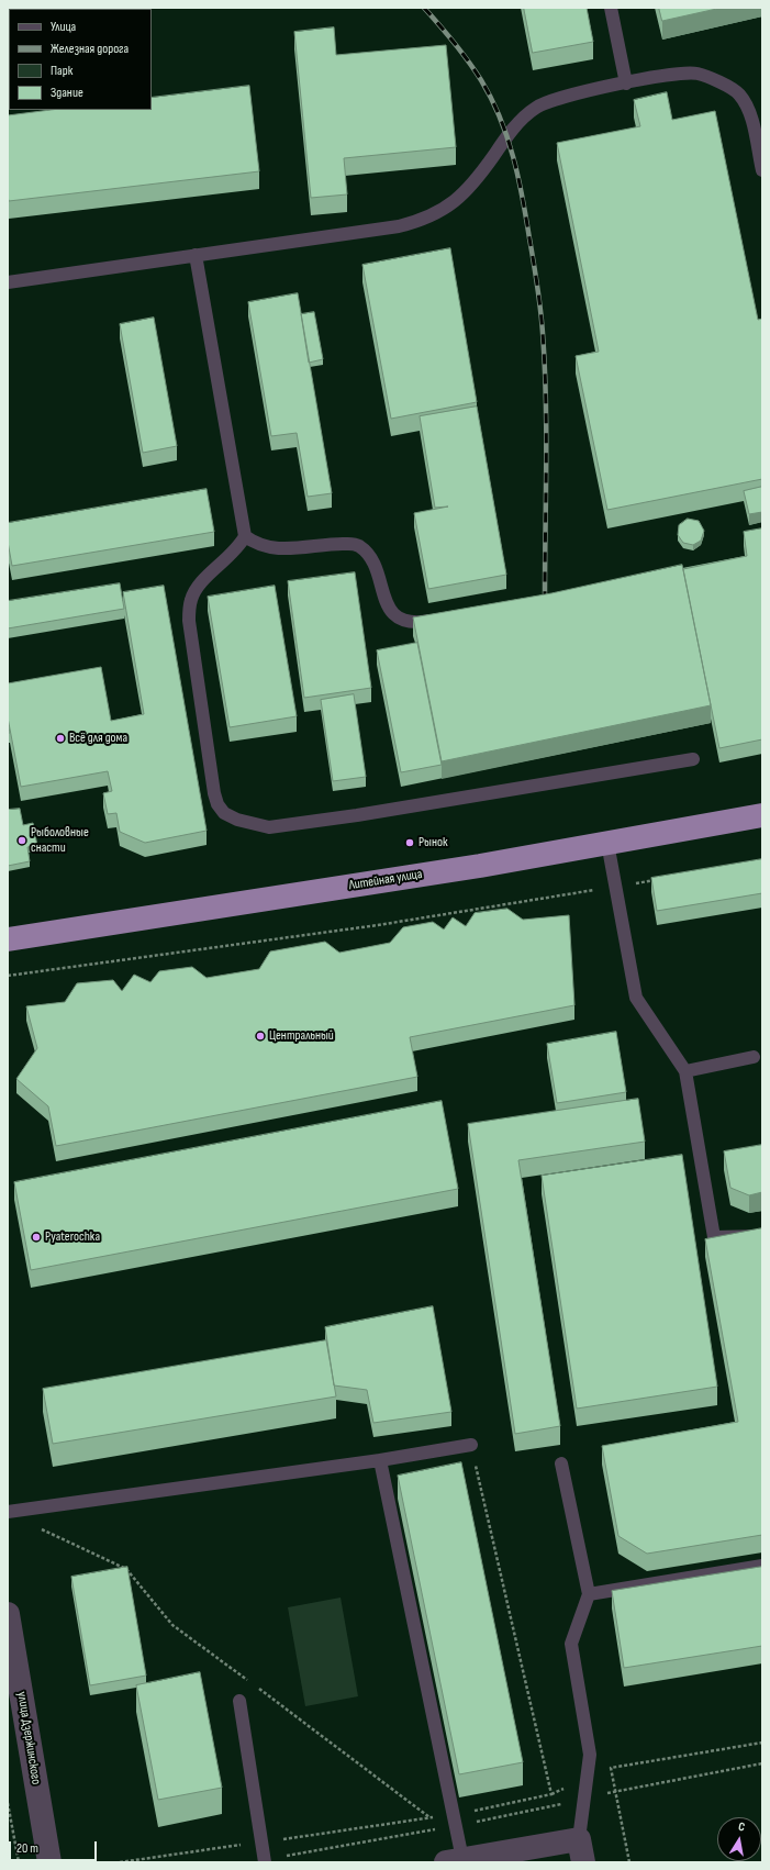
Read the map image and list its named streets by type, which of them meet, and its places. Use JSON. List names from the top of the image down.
{
  "streets": {
    "highway": ["Литейная улица"],
    "street": ["улица Дзержинского"]
  },
  "places": [
    "Всё для дома",
    "Рыболовные снасти",
    "Рынок",
    "Центральный",
    "Pyaterochka"
  ],
  "legend": [
    "Улица",
    "Железная дорога",
    "Парк",
    "Здание"
  ],
  "scale_bar": "20 m",
  "north": "top"
}
